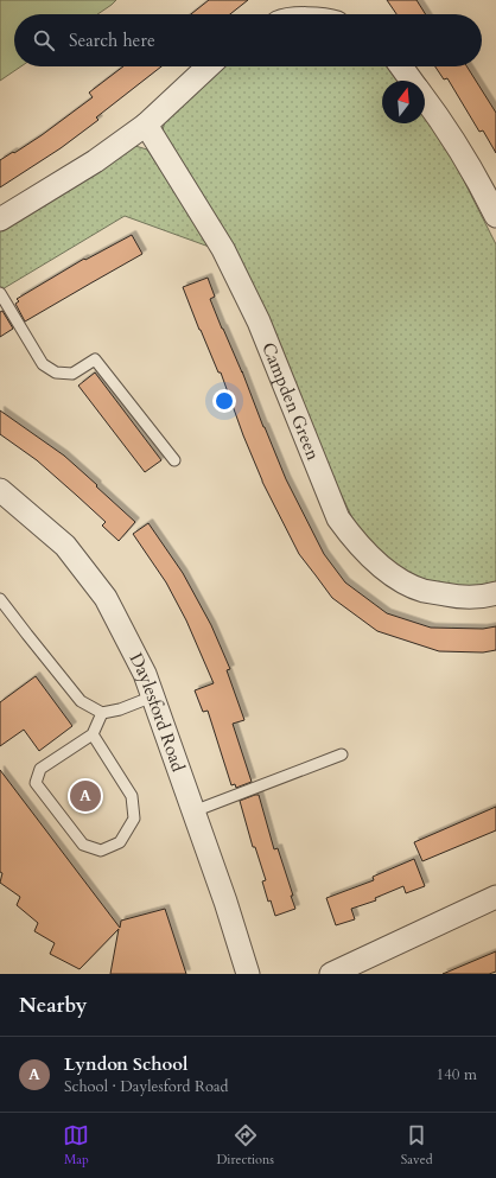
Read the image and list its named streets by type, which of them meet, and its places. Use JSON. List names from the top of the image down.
{
  "streets": {
    "street": ["Campden Green", "Daylesford Road"]
  },
  "north": "top",
  "page": {
    "search": "Search here",
    "pins": "A",
    "heading": "Nearby",
    "list": [
      {
        "mark": "A",
        "name": "Lyndon School",
        "note": "School · Daylesford Road",
        "value": "140 m"
      }
    ],
    "nav": ["Map", "Directions", "Saved"]
  }
}
